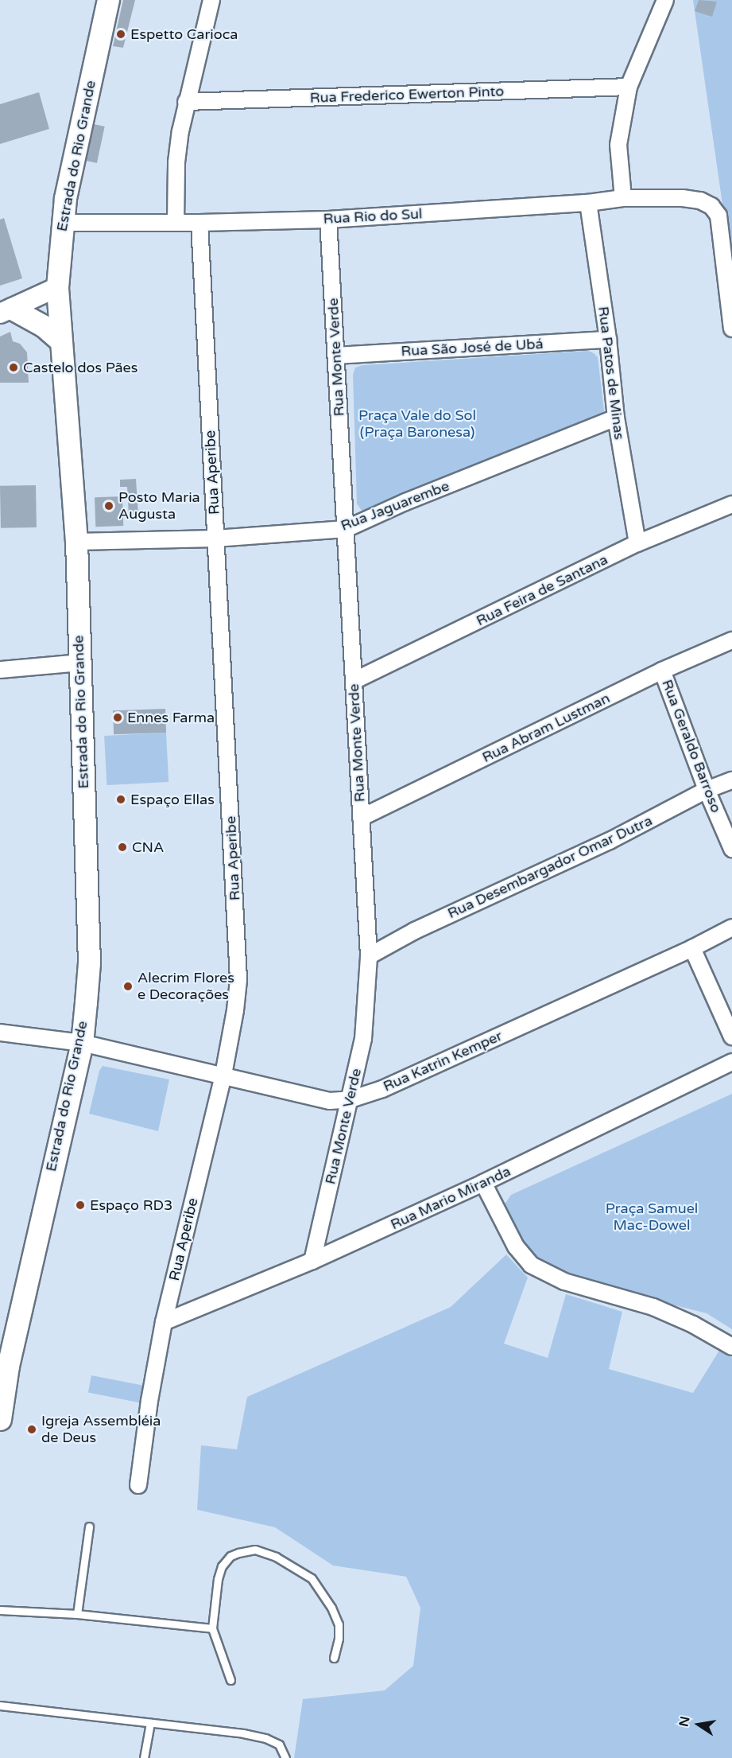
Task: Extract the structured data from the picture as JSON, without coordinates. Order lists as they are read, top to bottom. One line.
{"streets":{"main road":["Estrada do Rio Grande"],"street":["Rua Frederico Ewerton Pinto","Rua Rio do Sul","Rua São José de Ubá","Rua Monte Verde","Rua Patos de Minas","Rua Aperibe","Rua Jaguarembe","Rua Feira de Santana","Rua Abram Lustman","Rua Geraldo Barroso","Rua Desembargador Omar Dutra","Rua Katrin Kemper","Rua Mario Miranda"]},"crossings":[["Estrada do Rio Grande","Rua Rio do Sul"],["Estrada do Rio Grande","Rua Jaguarembe"],["Estrada do Rio Grande","Rua Katrin Kemper"],["Rua Rio do Sul","Rua Monte Verde"],["Rua Rio do Sul","Rua Patos de Minas"],["Rua Rio do Sul","Rua Aperibe"],["Rua São José de Ubá","Rua Monte Verde"],["Rua São José de Ubá","Rua Patos de Minas"],["Rua Monte Verde","Rua Jaguarembe"],["Rua Monte Verde","Rua Feira de Santana"],["Rua Monte Verde","Rua Abram Lustman"],["Rua Monte Verde","Rua Desembargador Omar Dutra"],["Rua Monte Verde","Rua Katrin Kemper"],["Rua Monte Verde","Rua Mario Miranda"],["Rua Patos de Minas","Rua Jaguarembe"],["Rua Patos de Minas","Rua Feira de Santana"],["Rua Aperibe","Rua Jaguarembe"],["Rua Aperibe","Rua Katrin Kemper"],["Rua Aperibe","Rua Mario Miranda"],["Rua Abram Lustman","Rua Geraldo Barroso"],["Rua Geraldo Barroso","Rua Desembargador Omar Dutra"]],"parks":["Praça Vale do Sol (Praça Baronesa)","Praça Samuel Mac-Dowel"],"places":["Espetto Carioca","Castelo dos Pães","Posto Maria Augusta","Ennes Farma","Espaço Ellas","CNA","Alecrim Flores e Decorações","Espaço RD3","Igreja Assembléia de Deus"],"north":"left"}
